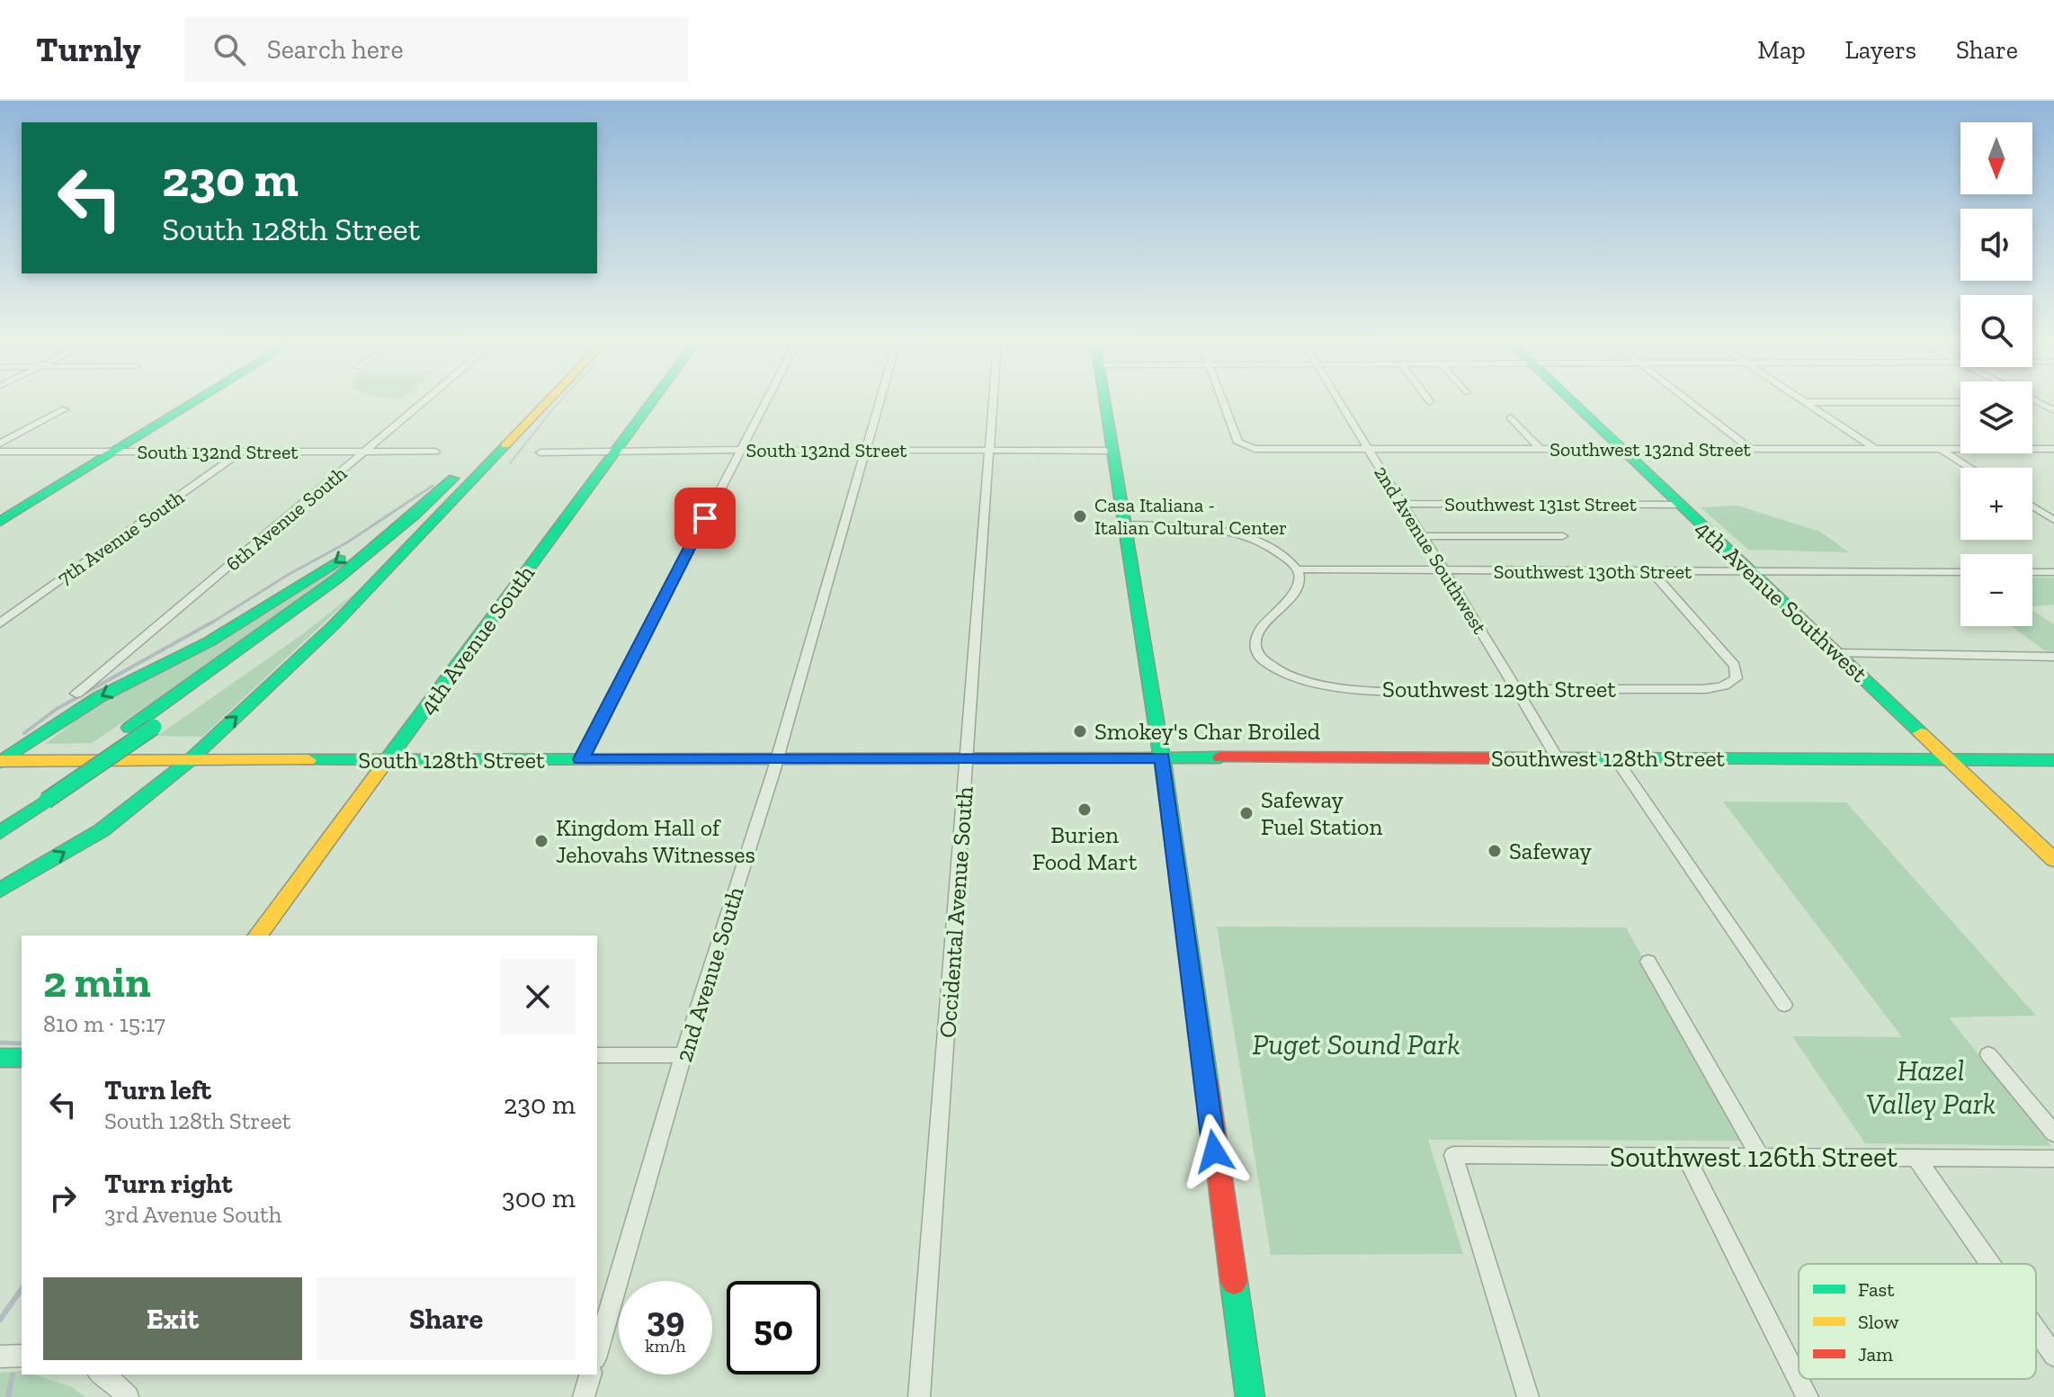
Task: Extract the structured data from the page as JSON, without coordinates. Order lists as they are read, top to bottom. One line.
{"streets":{"main road":["4th Avenue Southwest","4th Avenue South","Southwest 128th Street","South 128th Street"],"street":["Southwest 132nd Street","South 132nd Street","Southwest 131st Street","6th Avenue South","7th Avenue South","2nd Avenue Southwest","Southwest 130th Street","Southwest 129th Street","Occidental Avenue South","2nd Avenue South","Southwest 126th Street"]},"crossings":[["Southwest 132nd Street","2nd Avenue Southwest"],["Southwest 132nd Street","4th Avenue Southwest"],["South 132nd Street","6th Avenue South"],["South 132nd Street","7th Avenue South"],["South 132nd Street","4th Avenue South"],["South 132nd Street","Occidental Avenue South"],["South 132nd Street","2nd Avenue South"],["Southwest 131st Street","2nd Avenue Southwest"],["Southwest 131st Street","4th Avenue Southwest"],["2nd Avenue Southwest","Southwest 130th Street"],["2nd Avenue Southwest","Southwest 129th Street"],["2nd Avenue Southwest","Southwest 128th Street"],["Southwest 130th Street","4th Avenue Southwest"],["Southwest 130th Street","Southwest 129th Street"],["4th Avenue Southwest","Southwest 128th Street"],["4th Avenue South","South 128th Street"],["Southwest 128th Street","South 128th Street"],["South 128th Street","Occidental Avenue South"],["South 128th Street","2nd Avenue South"]],"parks":["Puget Sound Park","Hazel Valley Park"],"places":["Casa Italiana - Italian Cultural Center","Smokey's Char Broiled","Burien Food Mart","Safeway Fuel Station","Kingdom Hall of Jehovahs Witnesses","Safeway"],"legend":["Fast","Slow","Jam"],"north":"bottom","page":{"header":"Turnly","search":"Search here","nav":["Map","Layers","Share"],"map_buttons":["+","−"],"turn":["230 m","South 128th Street"],"heading":["2 min","810 m · 15:17"],"list":[{"name":"Turn left","note":"South 128th Street","value":"230 m"},{"name":"Turn right","note":"3rd Avenue South","value":"300 m"}],"buttons":["Exit","Share"],"speed":"39 km/h","limit":"50"}}
